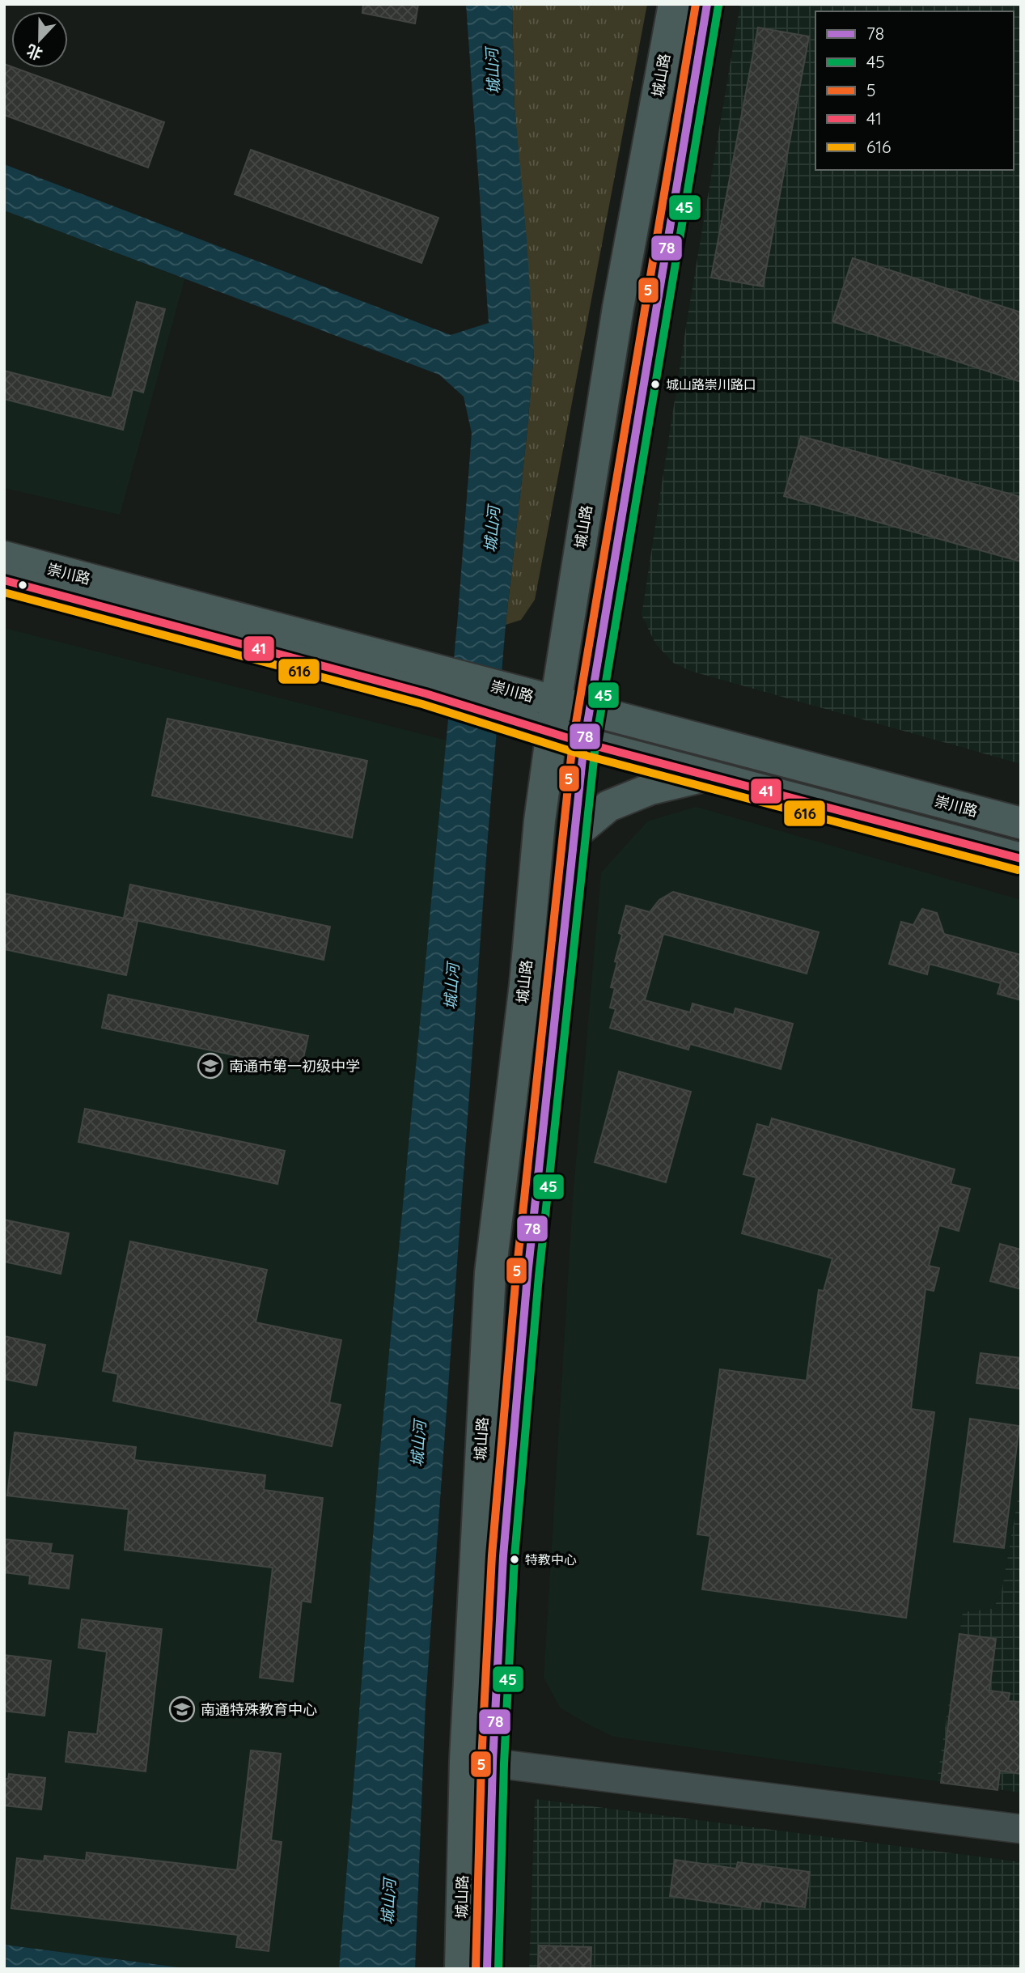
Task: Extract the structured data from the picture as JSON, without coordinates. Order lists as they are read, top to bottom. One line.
{"streets":{"main road":["城山路","崇川路"]},"crossings":[["城山路","崇川路"]],"water":["城山河"],"places":{"other":["城山路崇川路口","特教中心"],"school or university":["南通市第一初级中学","南通特殊教育中心"]},"lines":["transit line 78","transit line 5","transit line 45","transit line 41","transit line 616"],"legend":["78","45","5","41","616"],"north":"bottom"}
